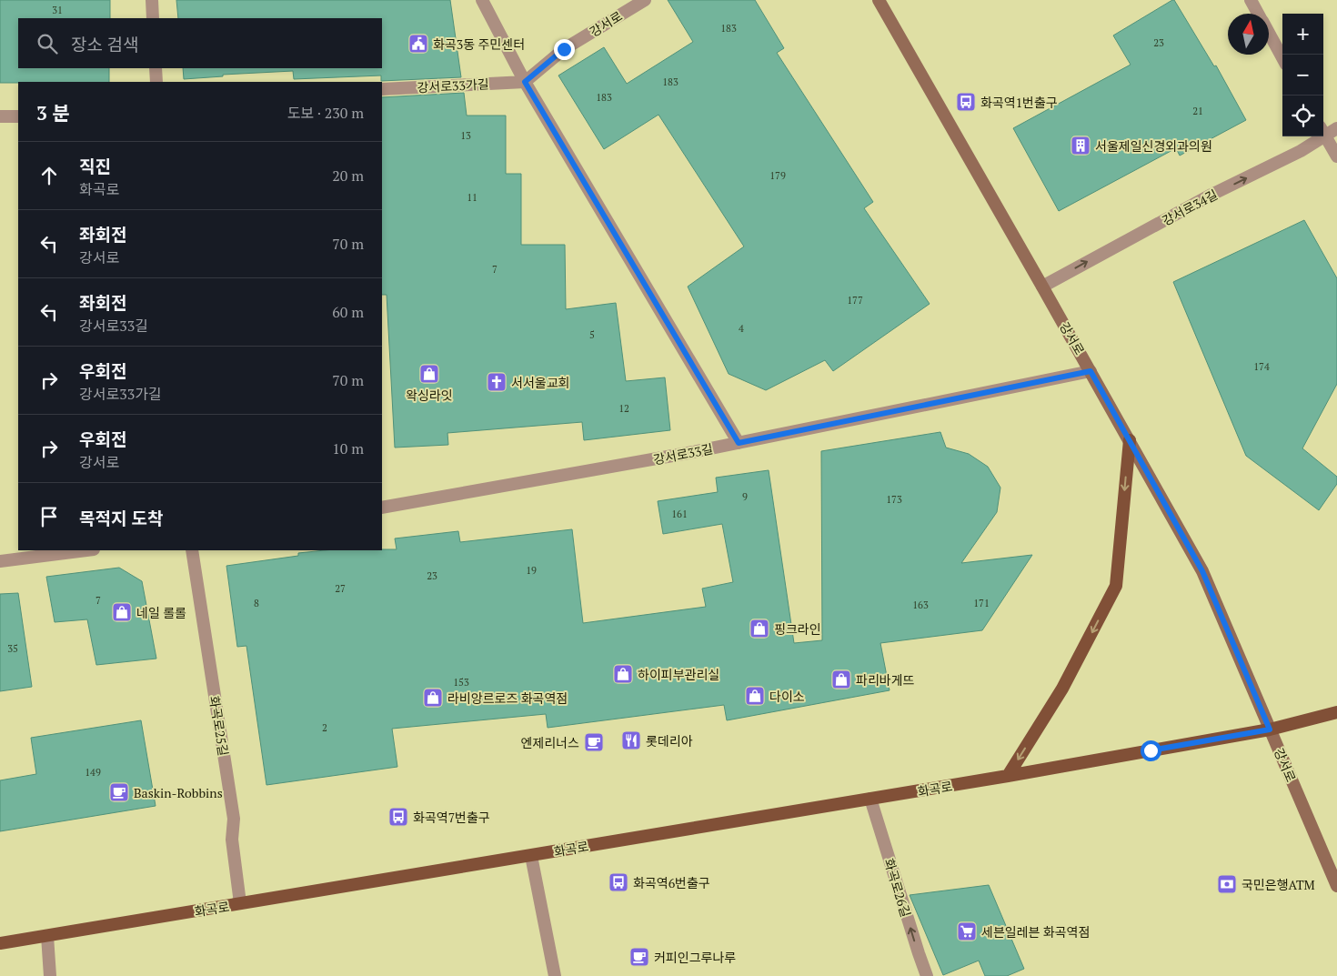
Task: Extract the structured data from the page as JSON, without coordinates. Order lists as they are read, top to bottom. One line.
{"streets":{"main road":["강서로","화곡로"],"street":["강서로33가길","강서로34길","강서로33길","화곡로25길","화곡로26길"]},"crossings":[["강서로","강서로33가길"],["강서로","강서로34길"],["강서로","강서로33길"],["강서로","화곡로"],["화곡로25길","화곡로"],["화곡로","화곡로26길"]],"one_way":["강서로34길","화곡로26길"],"places":{"public building":["화곡3동 주민센터"],"bus stop":["화곡역1번출구","화곡역7번출구","화곡역6번출구"],"building":["서울제일신경외과의원"],"shop":["왁싱라잇","네일 롤롤","핑크라인","하이피부관리실","파리바게뜨","다이소","라비앙르로즈 화곡역점"],"church":["서서울교회"],"restaurant":["롯데리아"],"cafe":["엔제리너스","Baskin-Robbins","커피인그루나루"],"bank":["국민은행ATM"],"supermarket":["세븐일레븐 화곡역점"]},"house_numbers":["31","183","23","183","183","21","13","179","11","7","177","4","5","174","12","9","173","161","19","23","27","7","8","171","163","35","153","2","149"],"north":"top","page":{"map_buttons":["+","−"],"search":"장소 검색","heading":["3 분","도보 · 230 m"],"list":[["직진","화곡로","20 m"],["좌회전","강서로","70 m"],["좌회전","강서로33길","60 m"],["우회전","강서로33가길","70 m"],["우회전","강서로","10 m"],"목적지 도착"]}}
